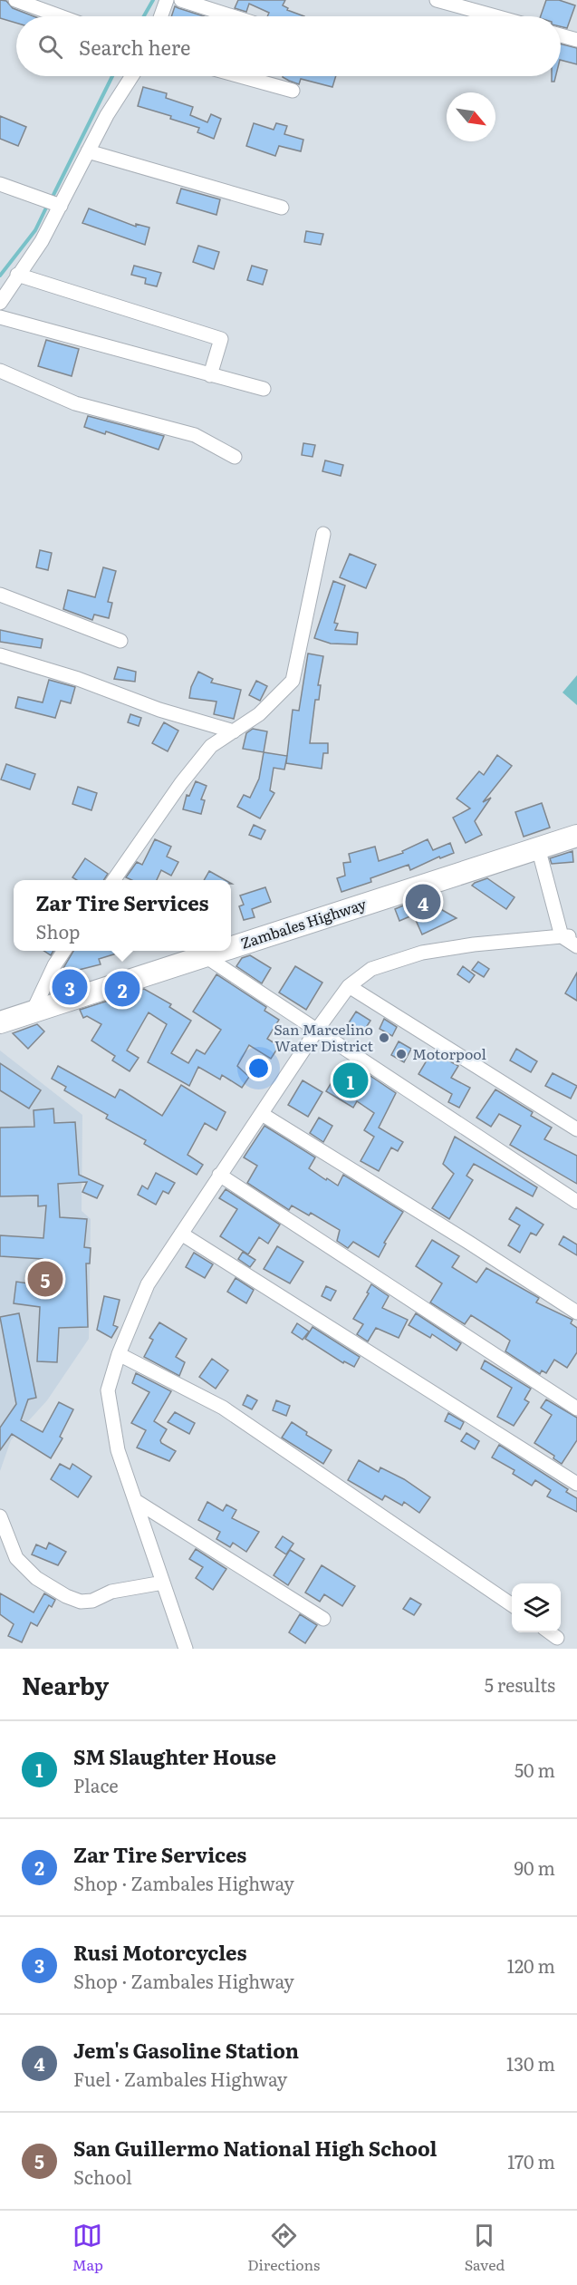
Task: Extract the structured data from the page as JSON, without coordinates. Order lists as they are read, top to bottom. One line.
{"streets":{"main road":["Zambales Highway"]},"places":["San Marcelino Water District","Motorpool"],"north":"bottom right","page":{"search":"Search here","popup":["Zar Tire Services","Shop"],"pins":["4","3","2","1","5"],"heading":["Nearby","5 results"],"list":[{"mark":"1","name":"SM Slaughter House","note":"Place","value":"50 m"},{"mark":"2","name":"Zar Tire Services","note":"Shop · Zambales Highway","value":"90 m"},{"mark":"3","name":"Rusi Motorcycles","note":"Shop · Zambales Highway","value":"120 m"},{"mark":"4","name":"Jem's Gasoline Station","note":"Fuel · Zambales Highway","value":"130 m"},{"mark":"5","name":"San Guillermo National High School","note":"School","value":"170 m"}],"nav":["Map","Directions","Saved"]}}
